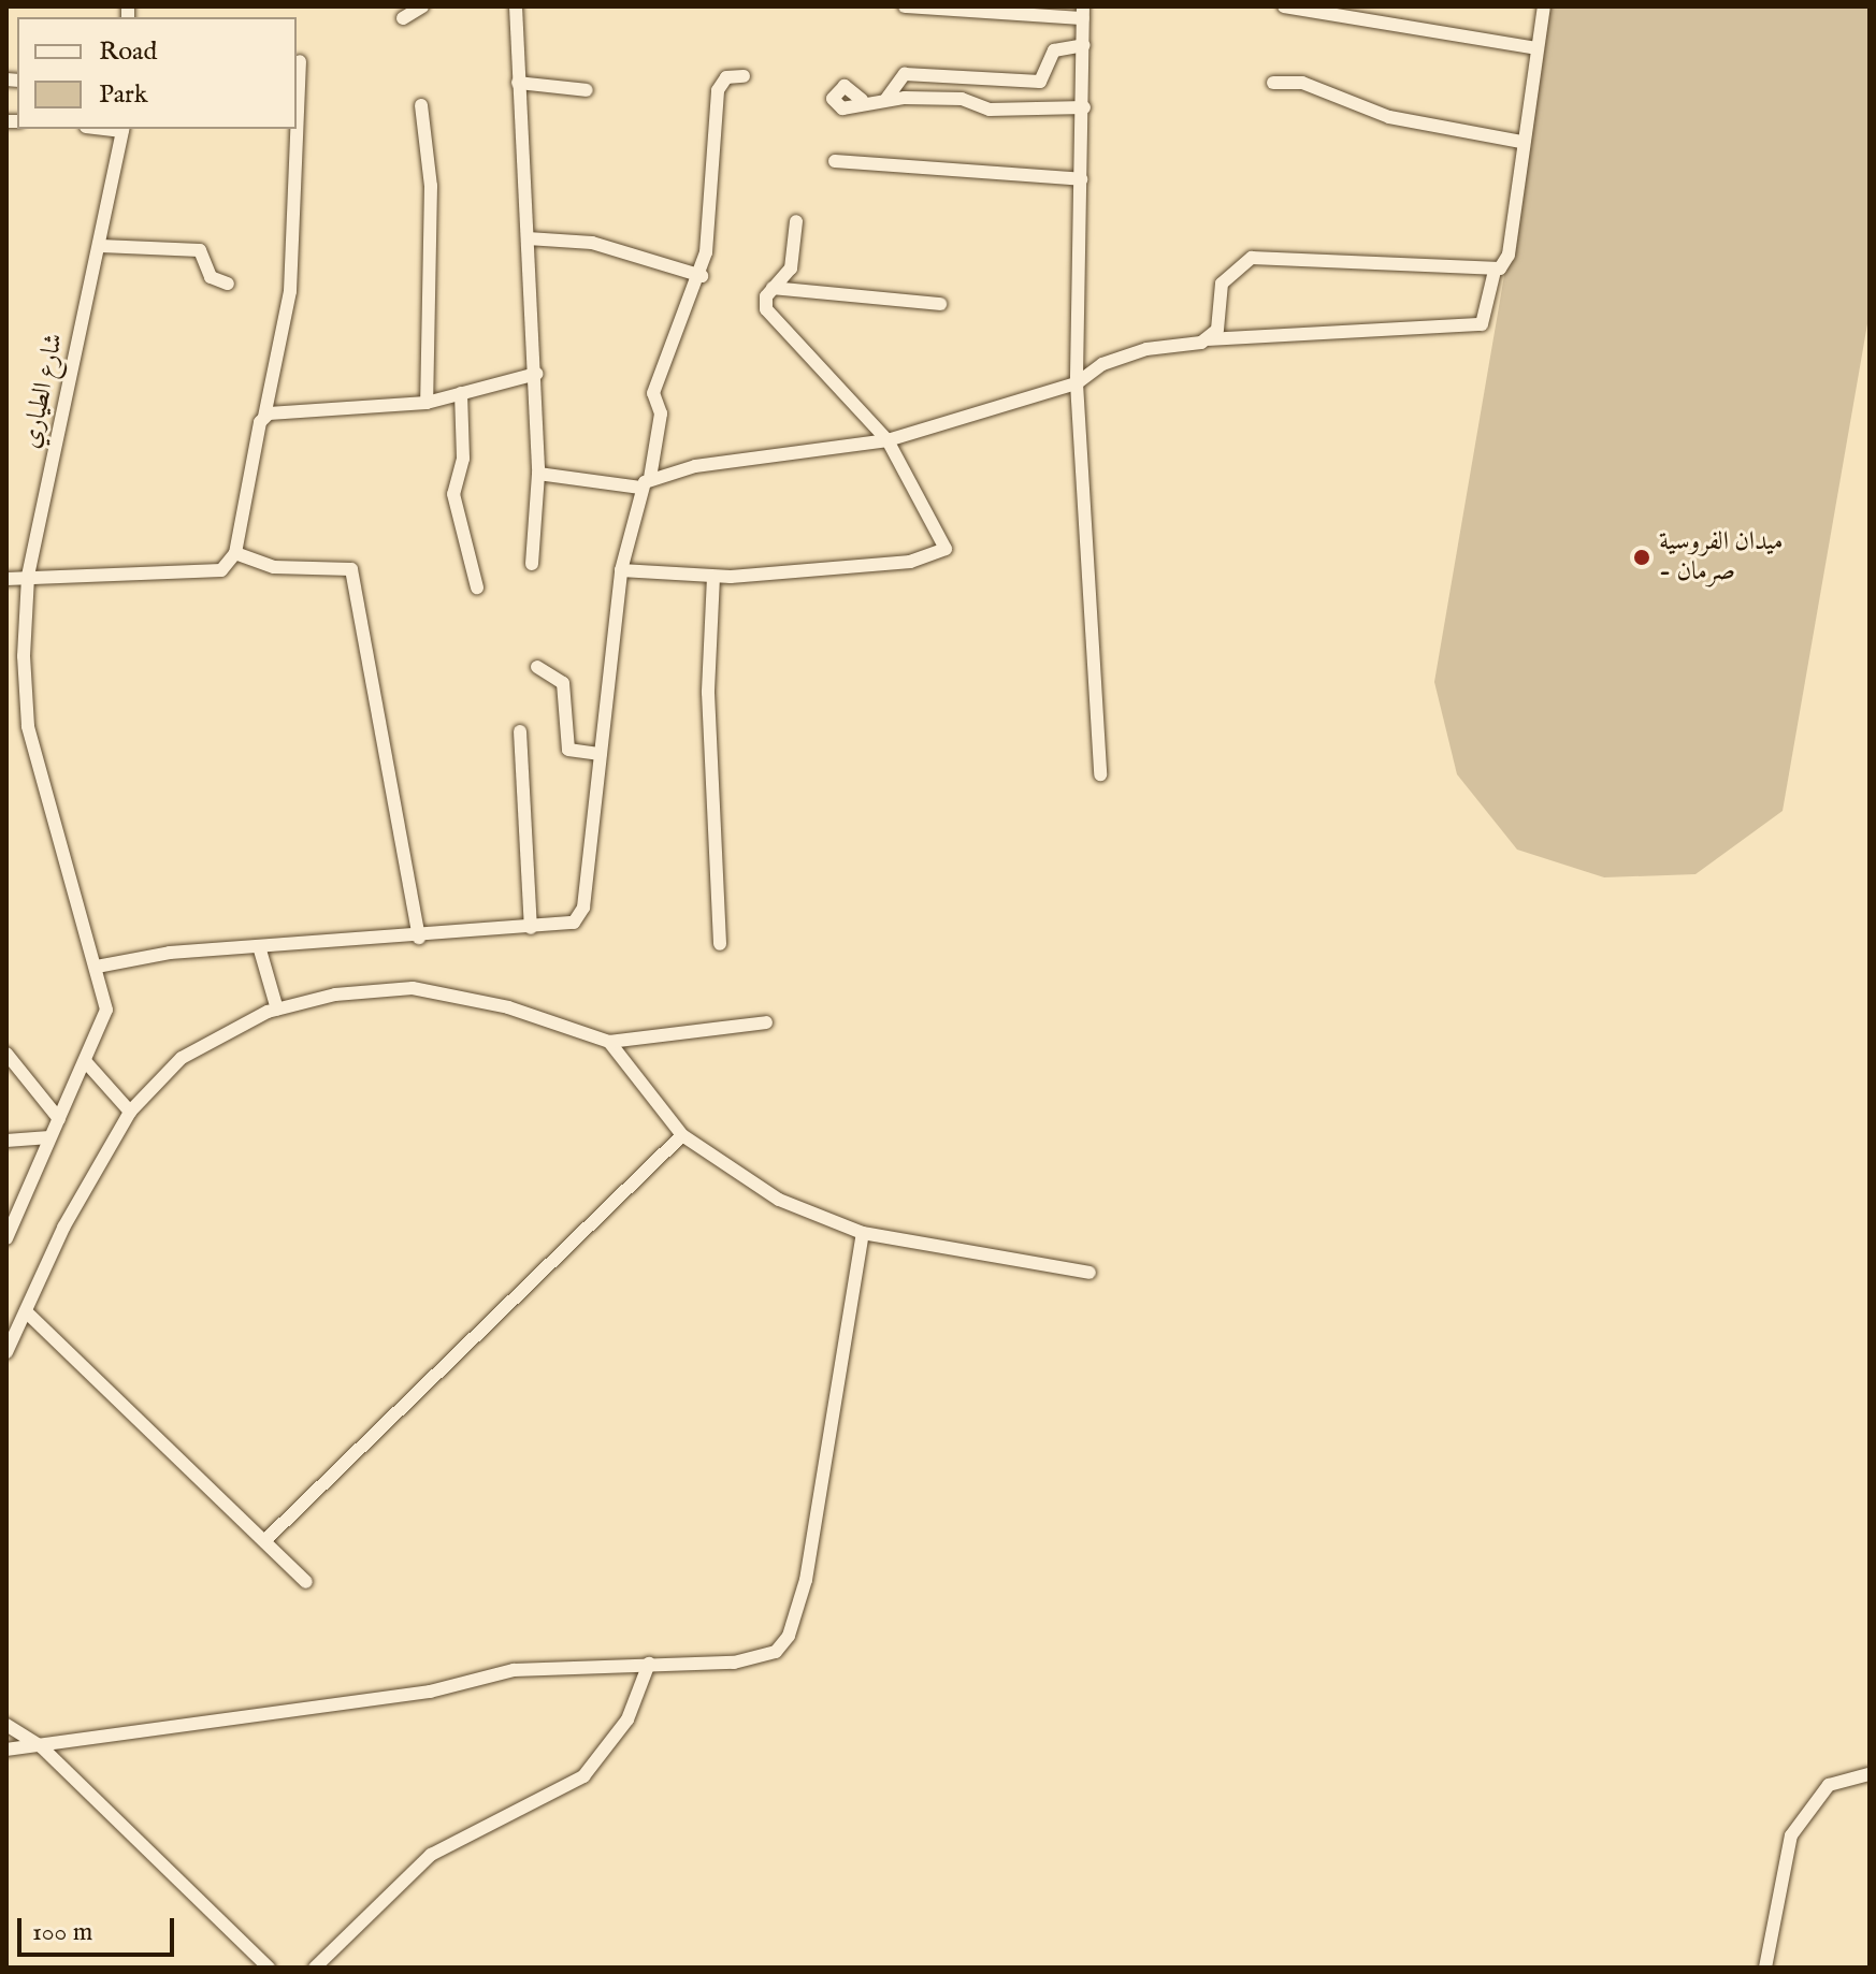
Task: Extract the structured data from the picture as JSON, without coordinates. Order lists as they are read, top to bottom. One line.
{"streets":{"street":["شارع الطياري"]},"places":["ميدان الفروسية - صرمان"],"legend":["Road","Park"],"scale_bar":"100 m"}
